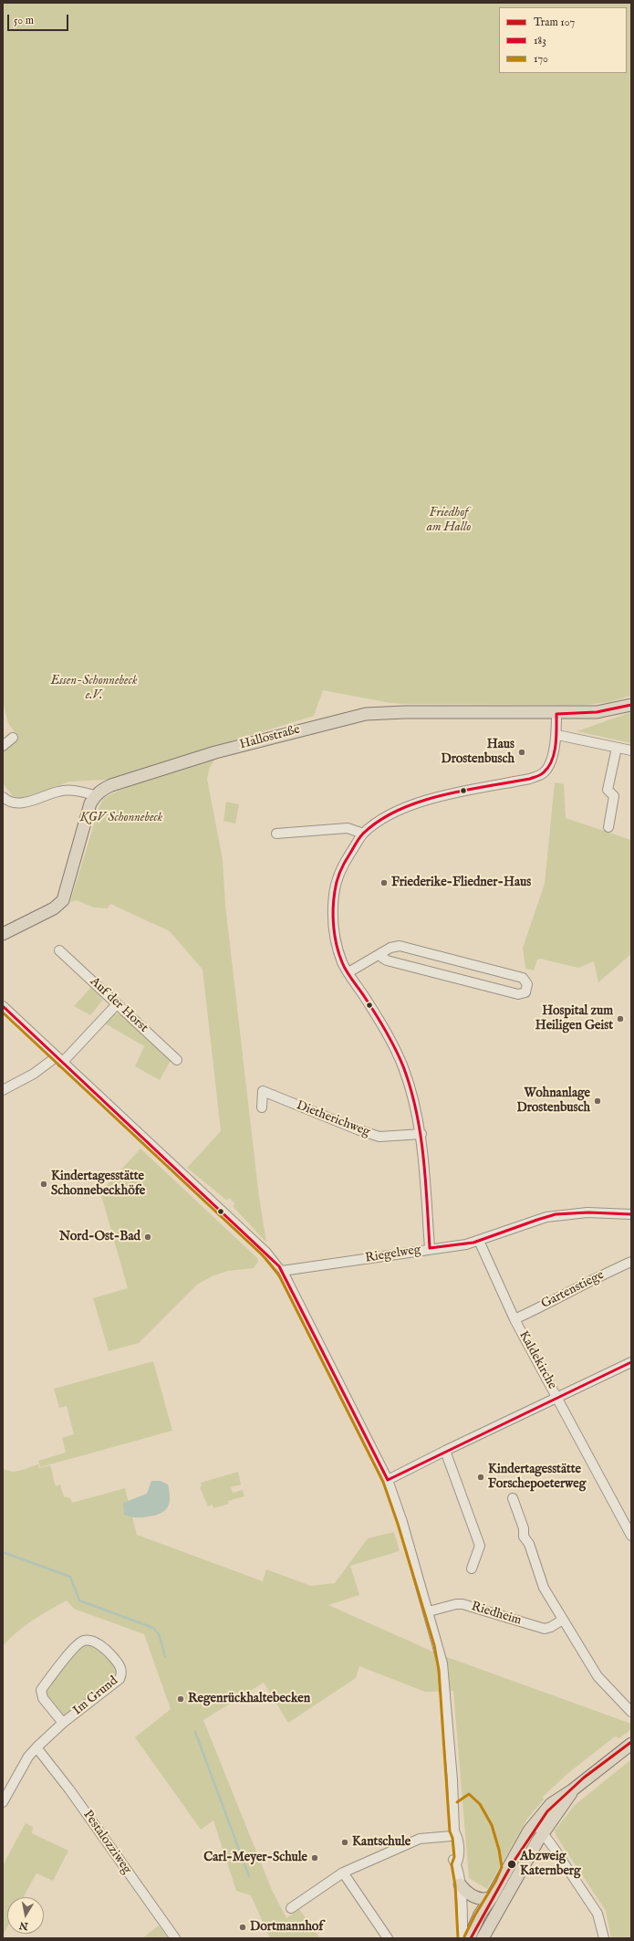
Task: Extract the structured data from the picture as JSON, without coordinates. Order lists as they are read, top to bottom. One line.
{"streets":{"main road":["Hallostraße"],"street":["Auf der Horst","Dietherichweg","Riegelweg","Gartenstiege","Kaldekirche","Riedheim","Im Grund","Pestalozziweg"]},"crossings":[["Riegelweg","Kaldekirche"],["Gartenstiege","Kaldekirche"],["Im Grund","Pestalozziweg"]],"parks":["Friedhof am Hallo","Essen-Schonnebeck e.V.","KGV Schonnebeck"],"places":["Haus Drostenbusch","Friederike-Fliedner-Haus","Hospital zum Heiligen Geist","Wohnanlage Drostenbusch","Kindertagesstätte Schonnebeckhöfe","Nord-Ost-Bad","Kindertagesstätte Forschepoeterweg","Regenrückhaltebecken","Kantschule","Carl-Meyer-Schule","Abzweig Katernberg","Dortmannhof"],"lines":["transit line 183","transit line 170","tram line 107"],"legend":["Tram 107","183","170"],"scale_bar":"50 m","north":"bottom"}
